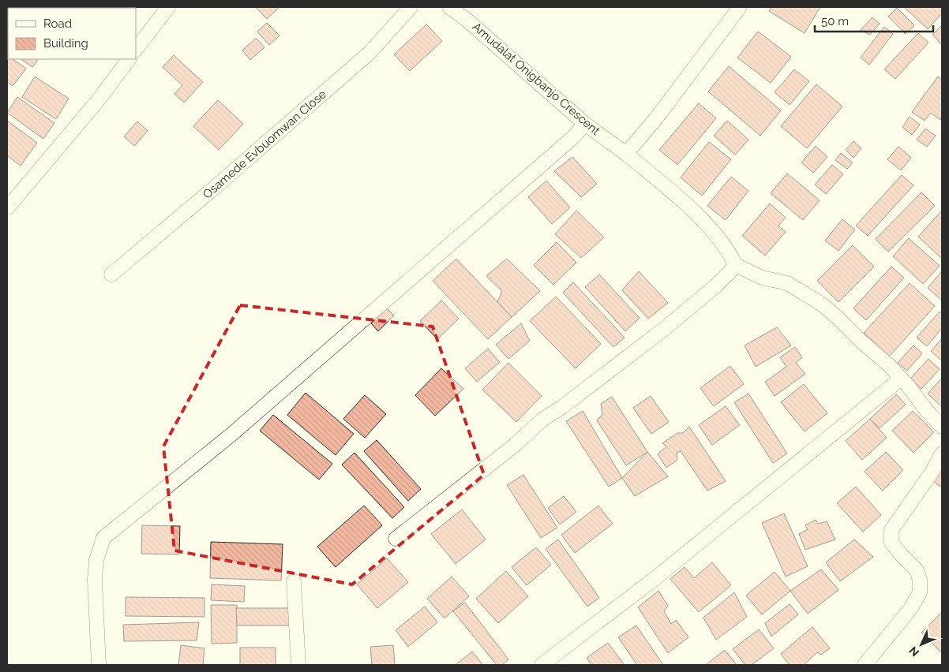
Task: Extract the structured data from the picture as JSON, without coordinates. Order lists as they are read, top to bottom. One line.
{"streets":{"street":["Amudalat Onigbanjo Crescent","Osamede Evbuomwan Close"]},"legend":["Road","Building"],"scale_bar":"50 m","north":"bottom left"}
